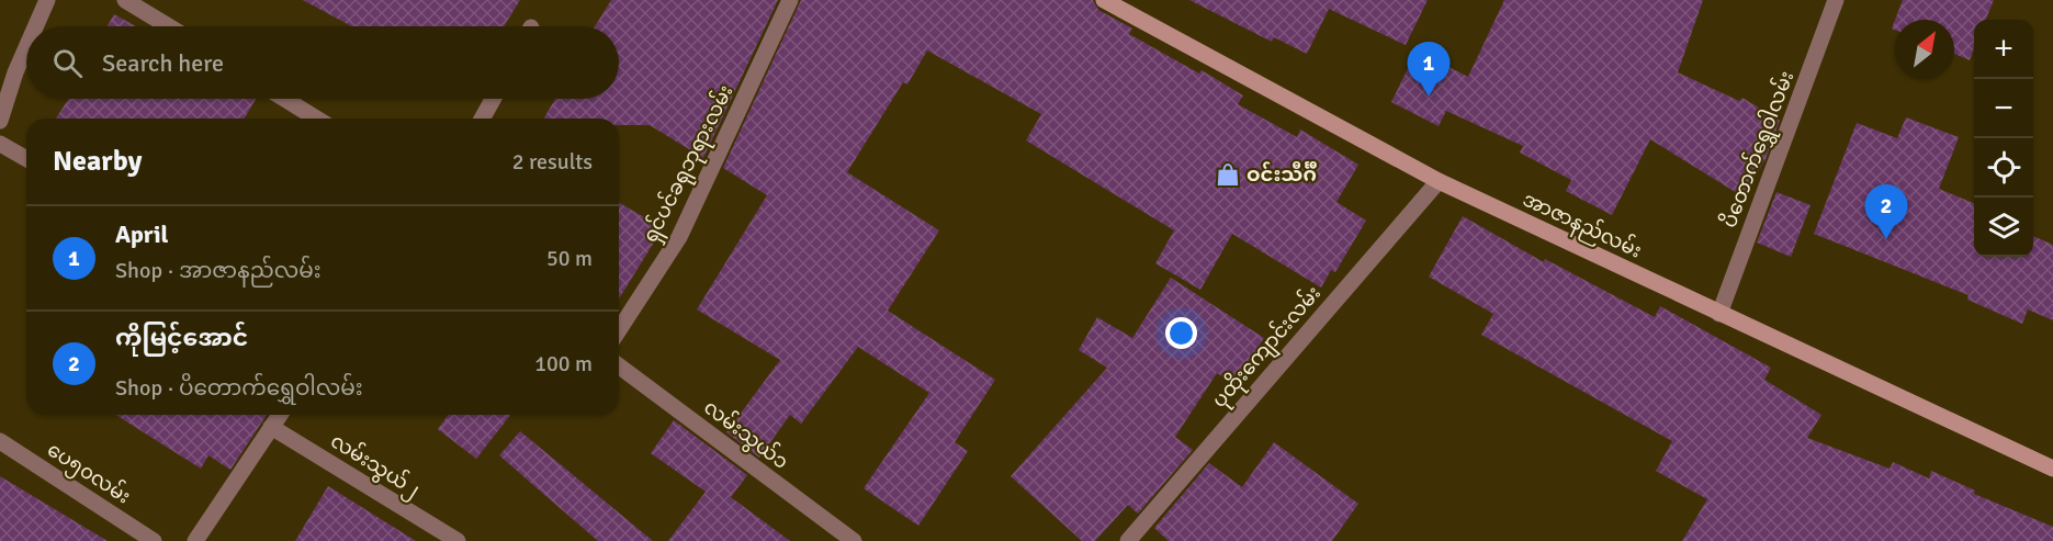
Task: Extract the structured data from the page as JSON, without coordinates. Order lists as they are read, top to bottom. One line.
{"streets":{"main road":["အာဇာနည်လမ်း"],"street":["ပိတောက်ရွှေဝါလမ်း","ရှင်ပင်ခရုဘုရားလမ်း","ပုထိုးကျောင်းလမ်း","လမ်းသွယ်၁","လမ်းသွယ်၂","ပေ၅၀လမ်း"]},"crossings":[["ပိတောက်ရွှေဝါလမ်း","အာဇာနည်လမ်း"],["အာဇာနည်လမ်း","ပုထိုးကျောင်းလမ်း"]],"places":{"shop":["ဝင်းသီင်္ဂီ"]},"north":"top right","page":{"map_buttons":["+","−"],"search":"Search here","pins":["1","2"],"heading":["Nearby","2 results"],"list":[{"mark":"1","name":"April","note":"Shop · အာဇာနည်လမ်း","value":"50 m"},{"mark":"2","name":"ကိုမြင့်အောင်","note":"Shop · ပိတောက်ရွှေဝါလမ်း","value":"100 m"}]}}
